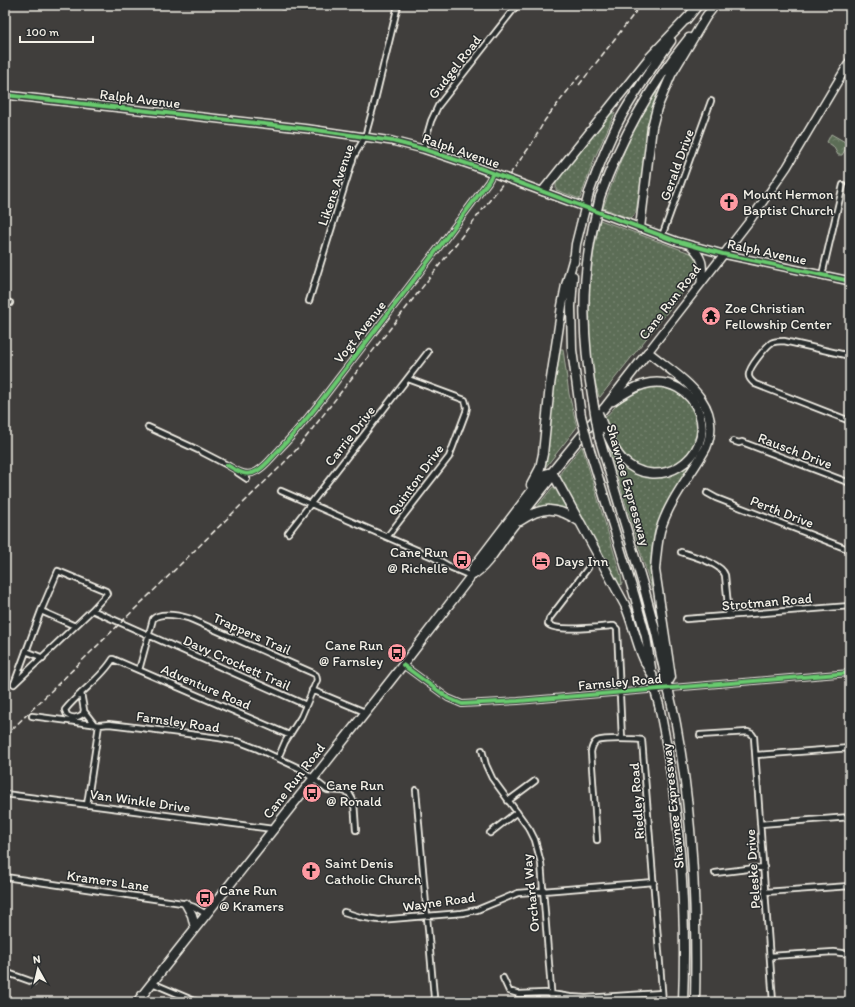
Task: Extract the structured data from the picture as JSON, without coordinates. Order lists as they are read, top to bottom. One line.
{"streets":{"highway":["Cane Run Road","Shawnee Expressway"],"street":["Gudgel Road","Ralph Avenue","Gerald Drive","Likens Avenue","Vogt Avenue","Carrie Drive","Rausch Drive","Quinton Drive","Perth Drive","Strotman Road","Trappers Trail","Davy Crockett Trail","Farnsley Road","Adventure Road","Van Winkle Drive","Riedley Road","Peleske Drive","Kramers Lane","Orchard Way","Wayne Road"]},"crossings":[["Gudgel Road","Ralph Avenue"],["Ralph Avenue","Gerald Drive"],["Ralph Avenue","Likens Avenue"],["Ralph Avenue","Cane Run Road"],["Ralph Avenue","Vogt Avenue"],["Cane Run Road","Farnsley Road"],["Cane Run Road","Van Winkle Drive"],["Cane Run Road","Kramers Lane"],["Carrie Drive","Quinton Drive"],["Trappers Trail","Davy Crockett Trail"],["Riedley Road","Wayne Road"],["Orchard Way","Wayne Road"]],"places":{"church":["Mount Hermon Baptist Church","Saint Denis Catholic Church"],"temple":["Zoe Christian Fellowship Center"],"bus stop":["Cane Run @ Richelle","Cane Run @ Farnsley","Cane Run @ Ronald","Cane Run @ Kramers"],"hotel":["Days Inn"]},"scale_bar":"100 m","north":"top"}
